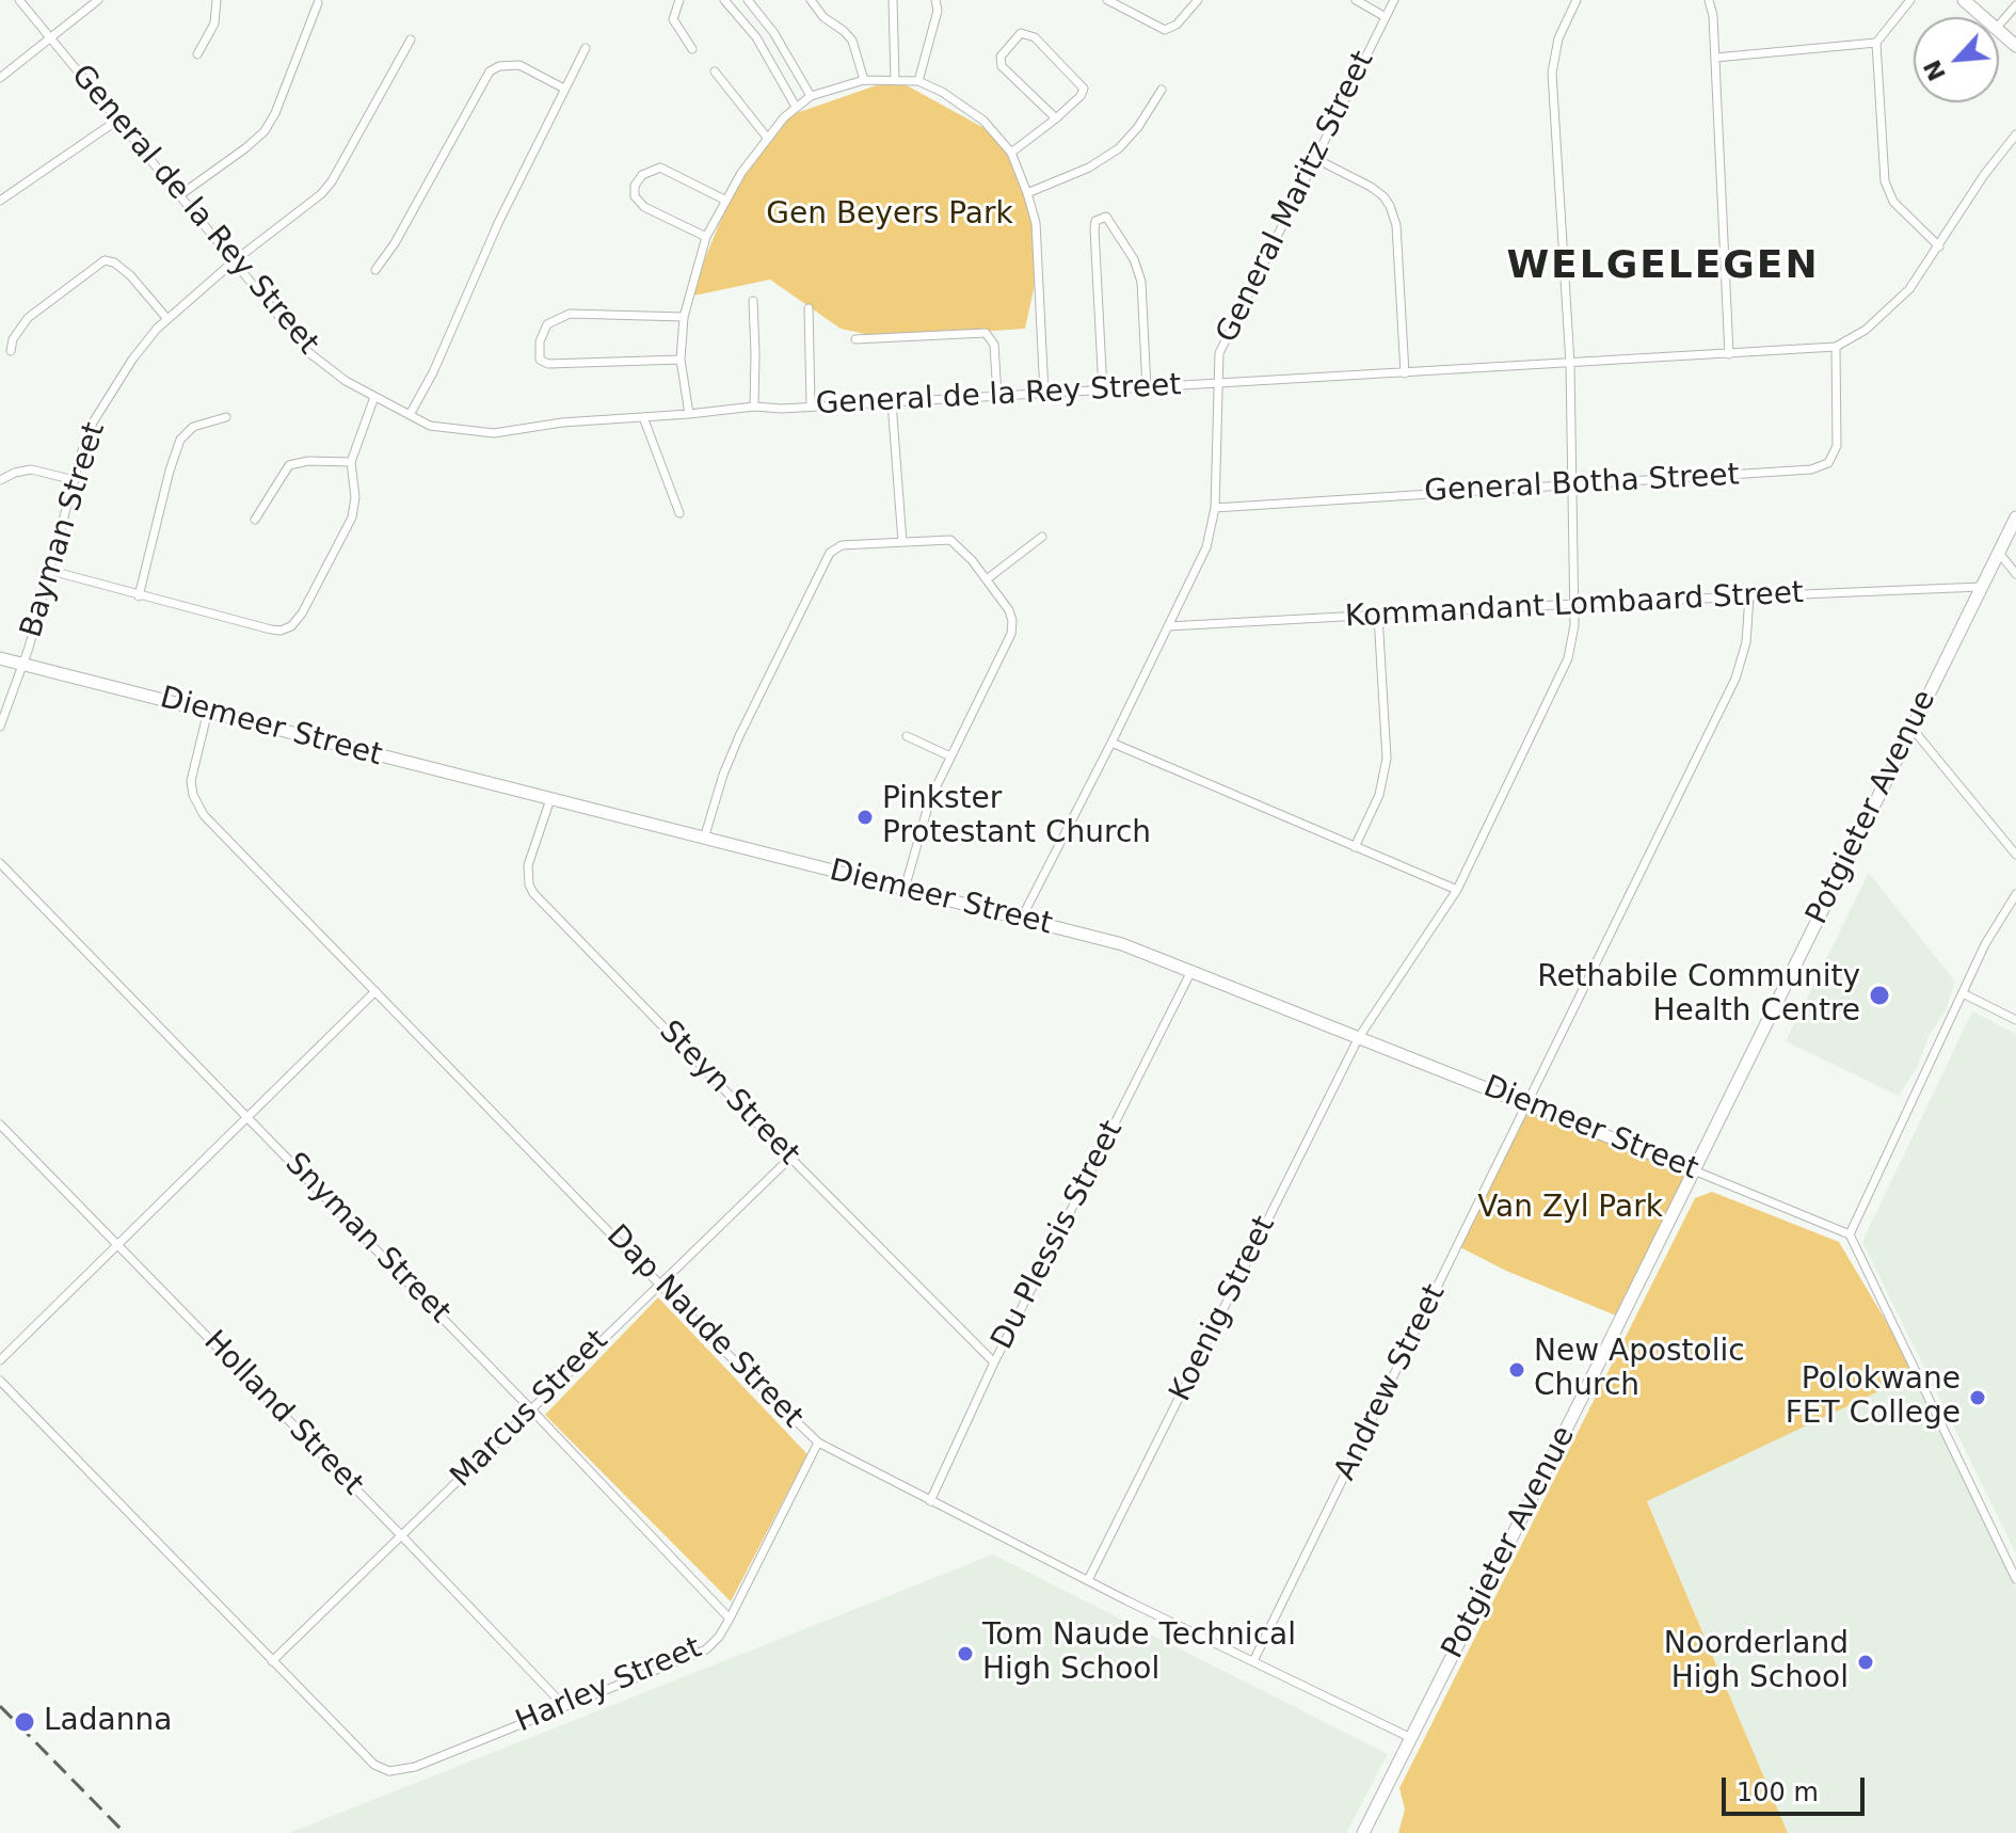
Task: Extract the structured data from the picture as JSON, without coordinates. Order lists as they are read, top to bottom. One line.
{"streets":{"street":["General Maritz Street","General de la Rey Street","General Botha Street","Bayman Street","Kommandant Lombaard Street","Diemeer Street","Potgieter Avenue","Steyn Street","Du Plessis Street","Snyman Street","Koenig Street","Dap Naude Street","Andrew Street","Marcus Street","Holland Street","Harley Street"]},"crossings":[["General Maritz Street","General de la Rey Street"],["General Maritz Street","General Botha Street"],["General Maritz Street","Kommandant Lombaard Street"],["General Maritz Street","Diemeer Street"],["General de la Rey Street","General Botha Street"],["General de la Rey Street","Bayman Street"],["General de la Rey Street","Koenig Street"],["General Botha Street","Koenig Street"],["Bayman Street","Diemeer Street"],["Kommandant Lombaard Street","Potgieter Avenue"],["Kommandant Lombaard Street","Koenig Street"],["Kommandant Lombaard Street","Andrew Street"],["Diemeer Street","Potgieter Avenue"],["Diemeer Street","Steyn Street"],["Diemeer Street","Du Plessis Street"],["Diemeer Street","Koenig Street"],["Diemeer Street","Dap Naude Street"],["Diemeer Street","Andrew Street"],["Potgieter Avenue","Dap Naude Street"],["Steyn Street","Du Plessis Street"],["Steyn Street","Marcus Street"],["Du Plessis Street","Dap Naude Street"],["Snyman Street","Marcus Street"],["Snyman Street","Harley Street"],["Koenig Street","Dap Naude Street"],["Dap Naude Street","Andrew Street"],["Dap Naude Street","Marcus Street"],["Dap Naude Street","Harley Street"],["Marcus Street","Holland Street"],["Marcus Street","Harley Street"],["Holland Street","Harley Street"]],"districts":["WELGELEGEN"],"parks":["Gen Beyers Park","Van Zyl Park"],"places":["Pinkster Protestant Church","Rethabile Community Health Centre","New Apostolic Church","Polokwane FET College","Tom Naude Technical High School","Noorderland High School","Ladanna"],"scale_bar":"100 m","north":"bottom left"}
